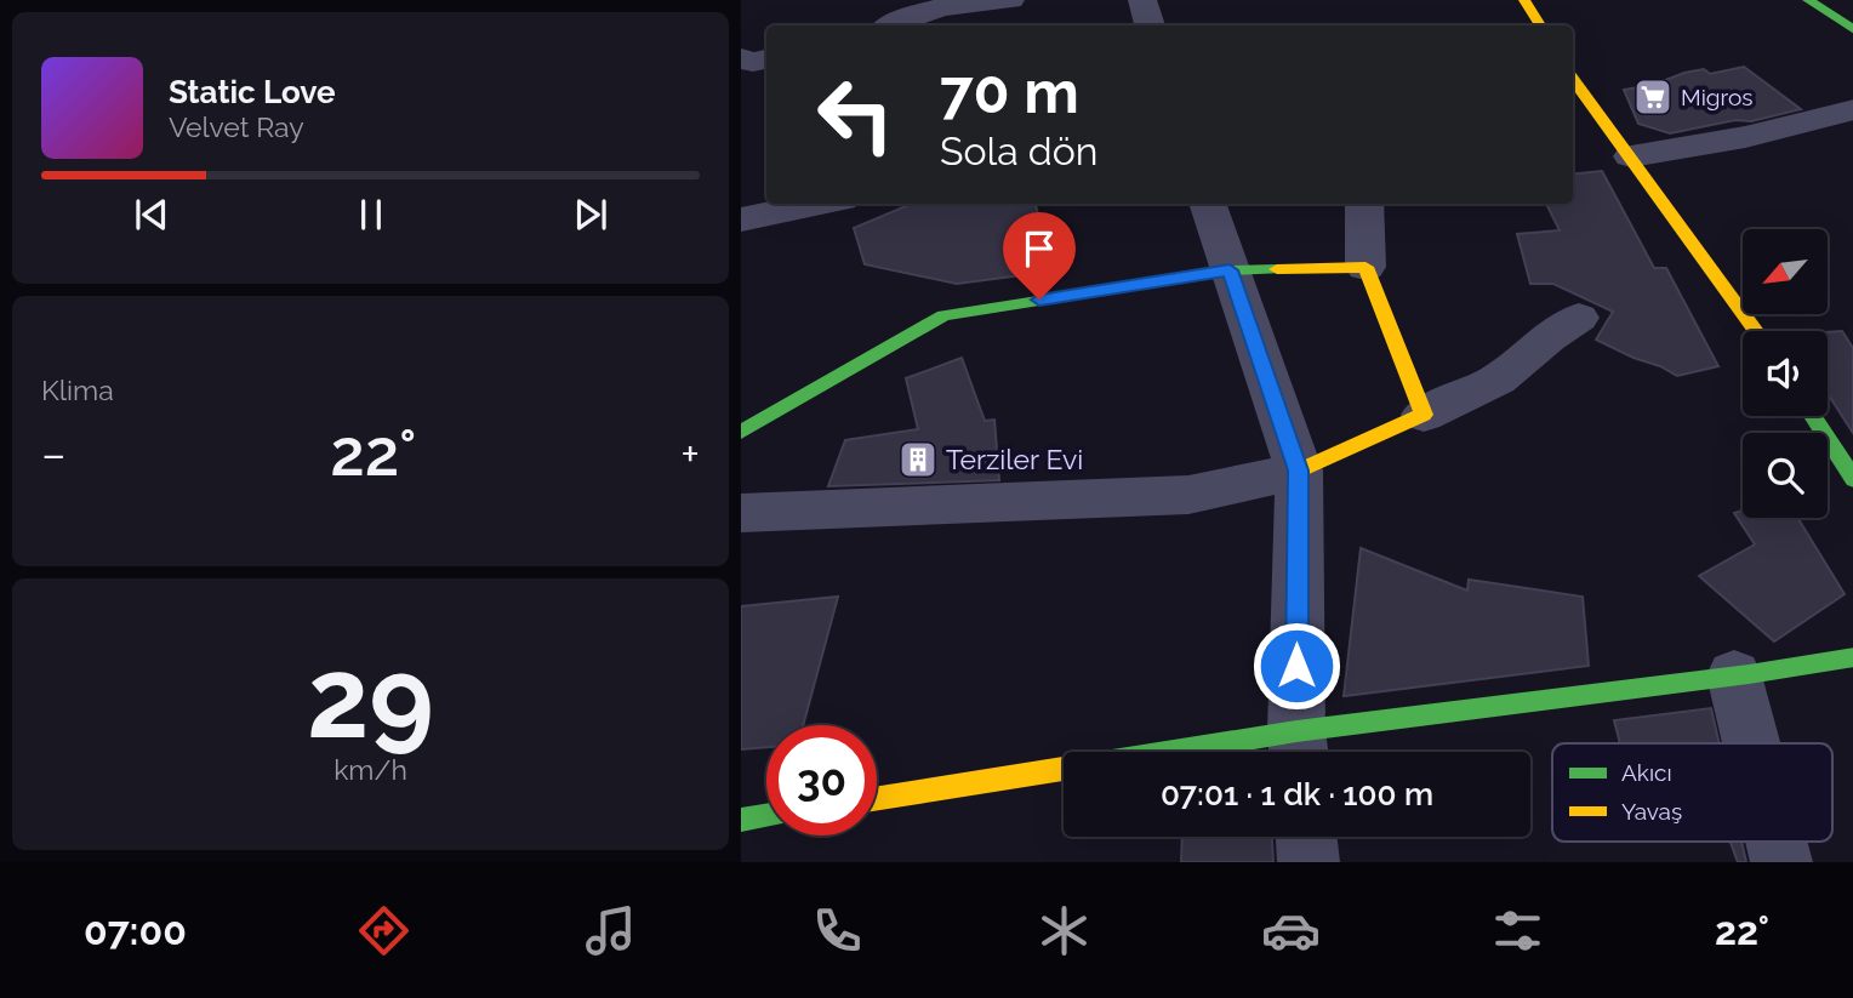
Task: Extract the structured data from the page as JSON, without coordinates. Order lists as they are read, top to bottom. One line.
{"places":{"supermarket":["Migros"],"building":["Terziler Evi"]},"legend":["Akıcı","Yavaş"],"north":"bottom left","page":{"turn":["70 m","Sola dön"],"song":["Static Love","Velvet Ray"],"tile":["Klima",["29","km/h"]],"heat":["−","22°","+"],"limit":"30","trip":"07:01 · 1 dk · 100 m","tabs":["07:00","22°"]}}
